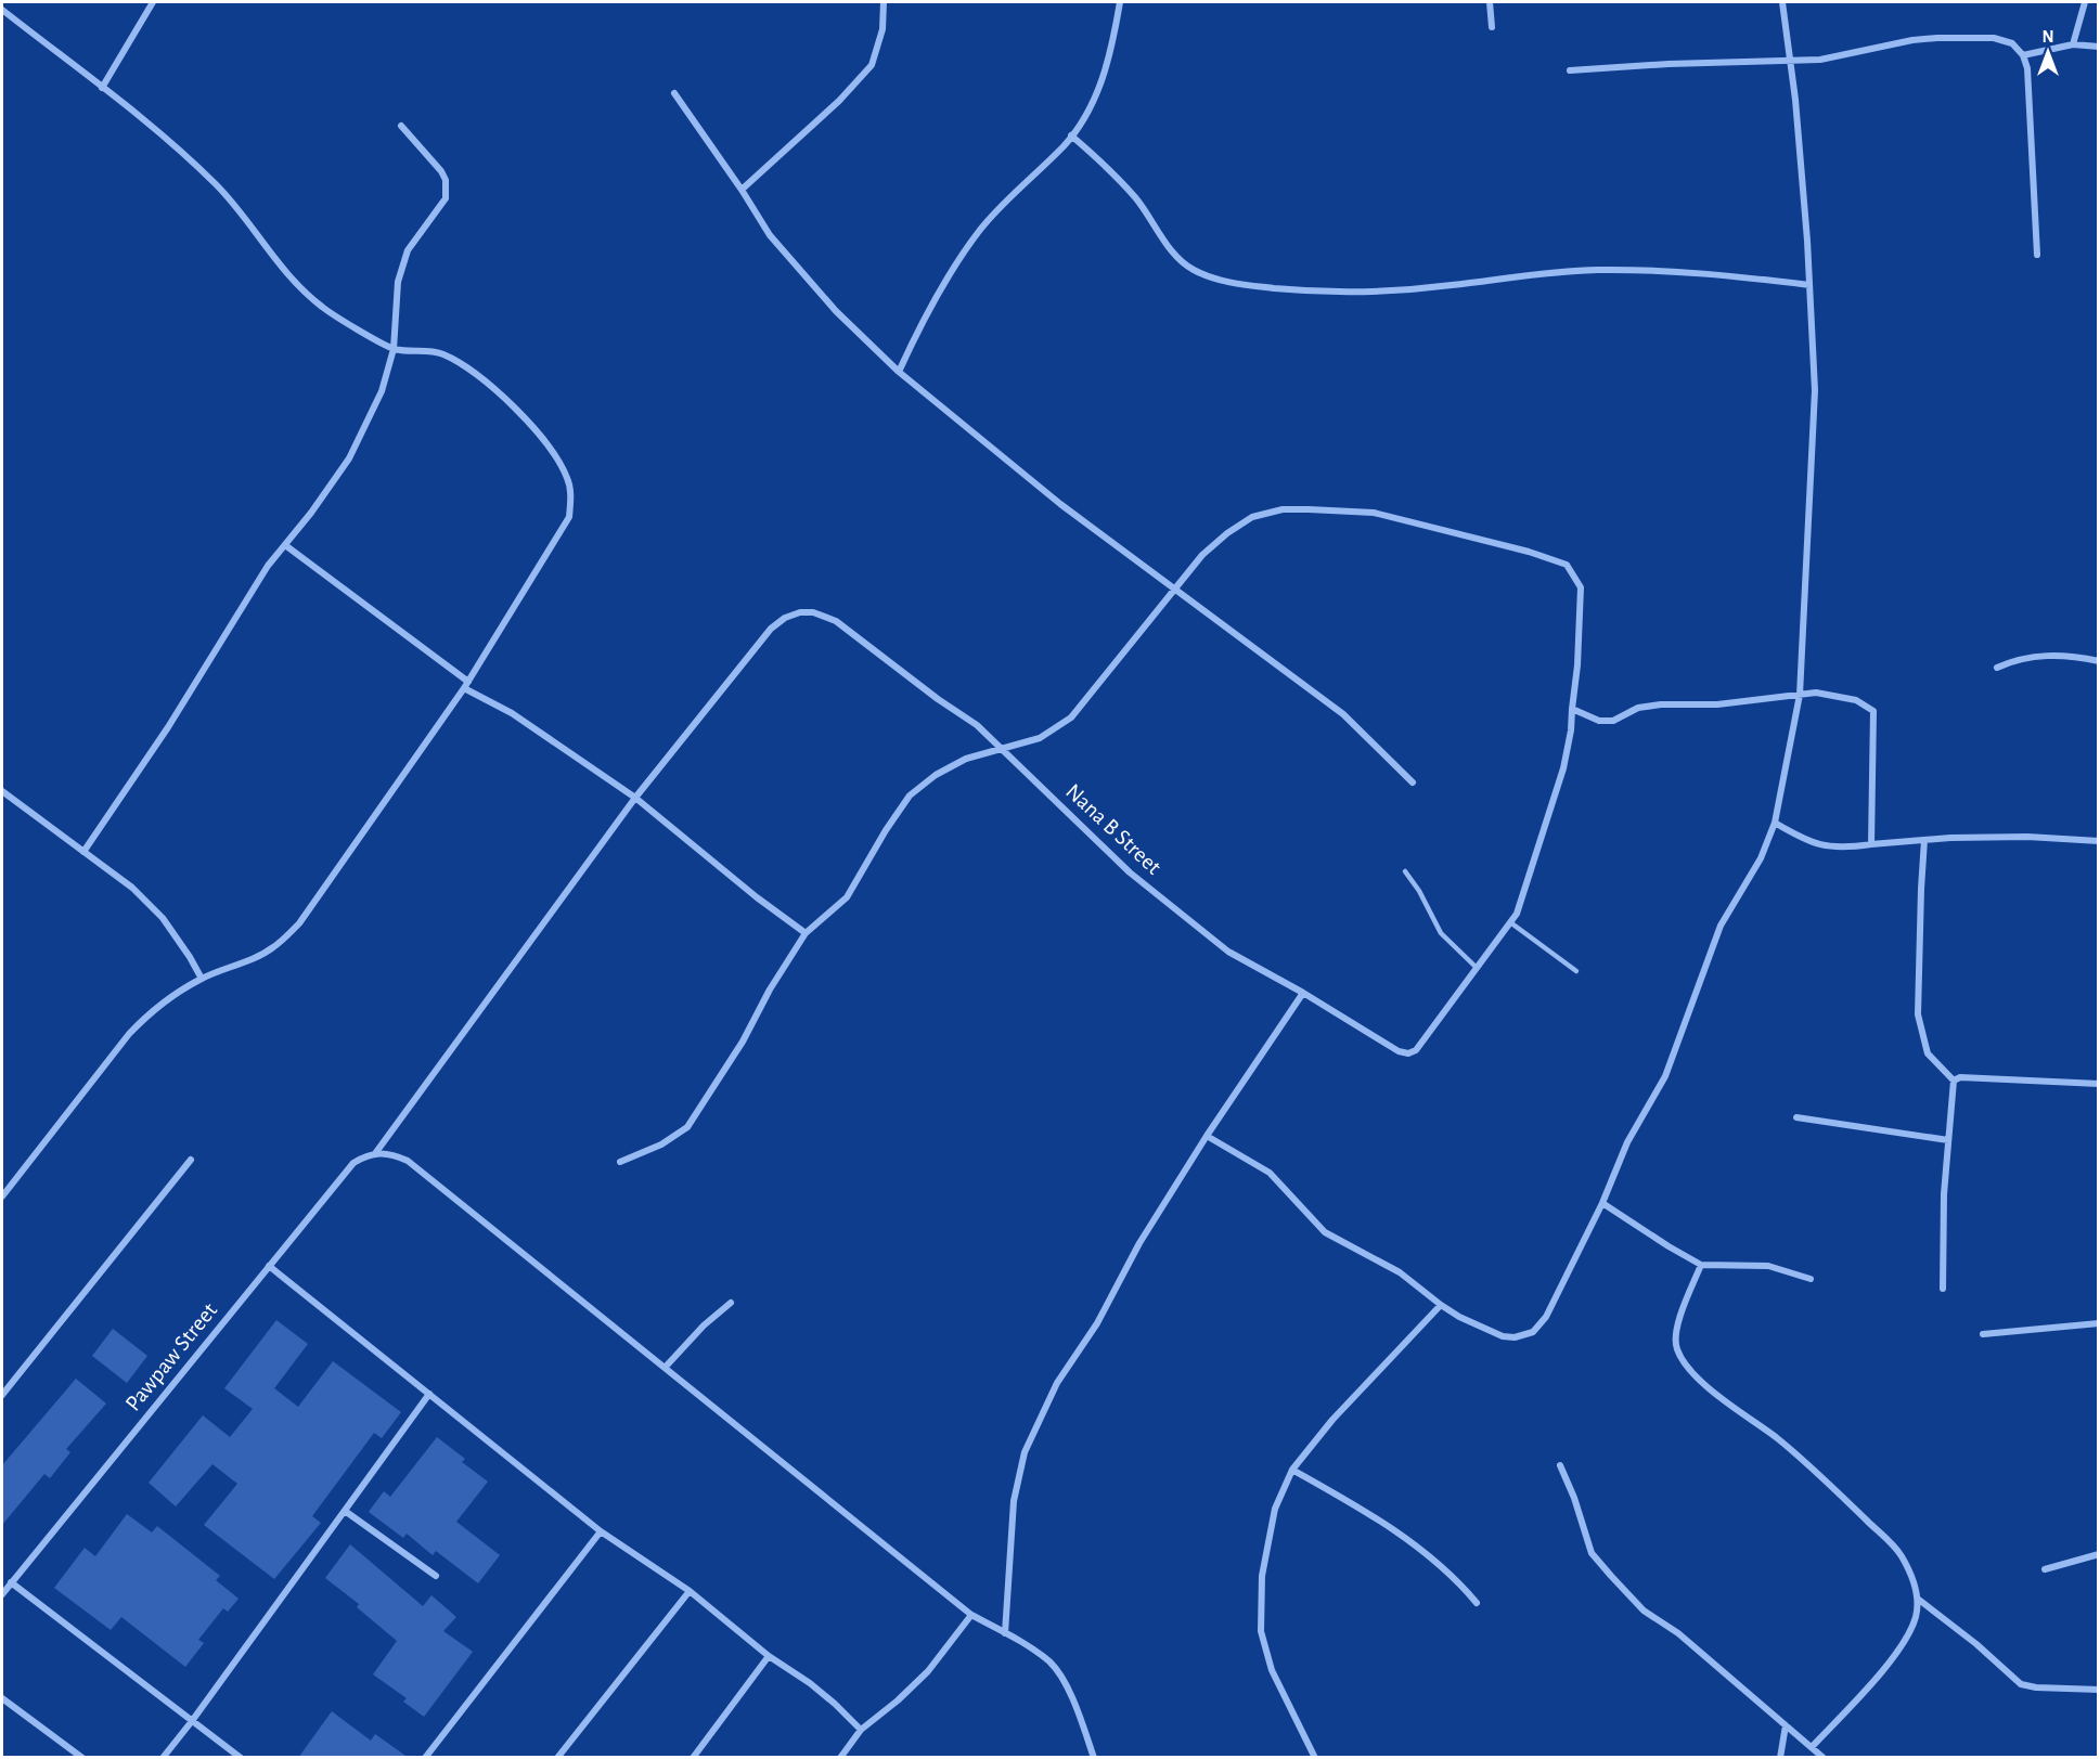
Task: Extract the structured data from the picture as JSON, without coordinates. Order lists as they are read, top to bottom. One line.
{"streets":{"street":["Nana B Street","Pawpaw Street"]},"north":"top"}
